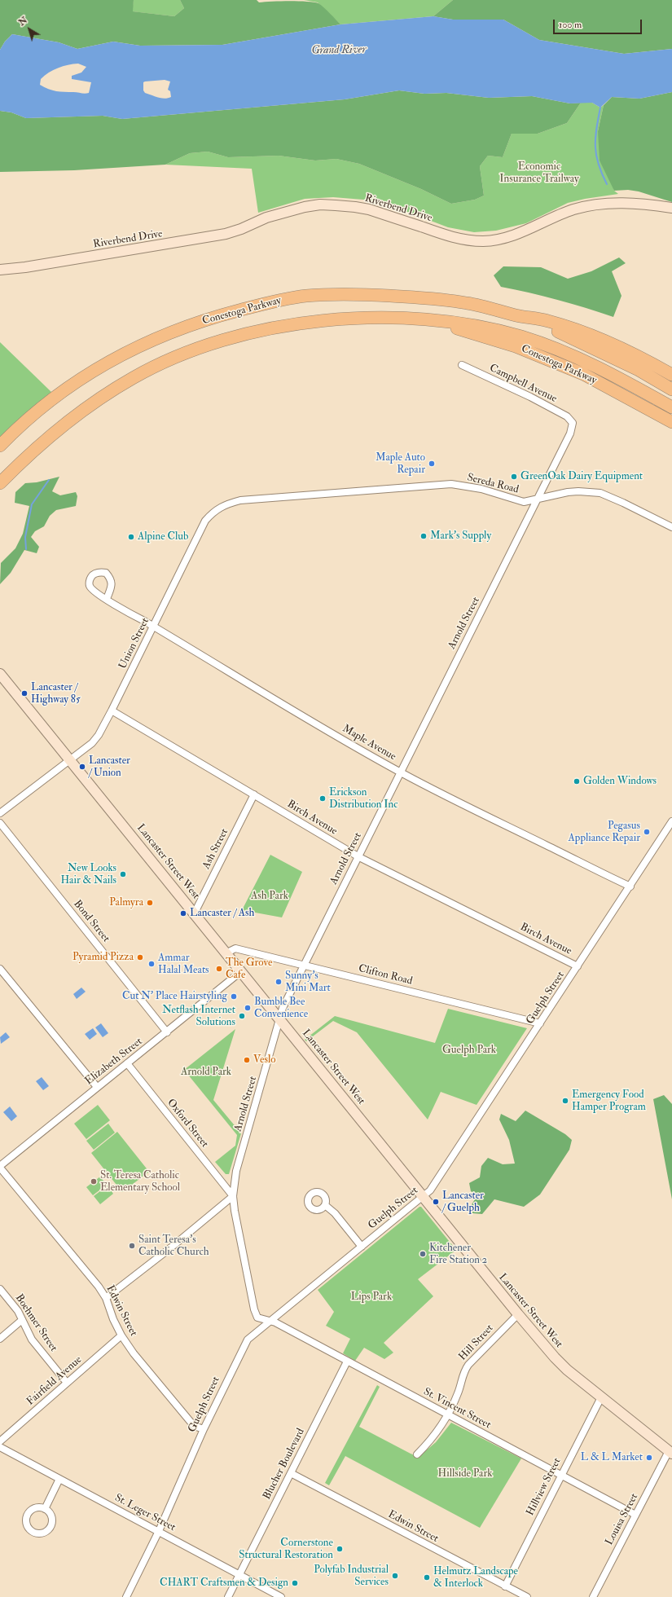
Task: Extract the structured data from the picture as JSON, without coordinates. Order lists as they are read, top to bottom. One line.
{"streets":{"highway":["Conestoga Parkway"],"main road":["Riverbend Drive","Lancaster Street West"],"street":["Campbell Avenue","Sereda Road","Arnold Street","Union Street","Maple Avenue","Birch Avenue","Ash Street","Bond Street","Clifton Road","Guelph Street","Elizabeth Street","Oxford Street","Edwin Street","Boehmer Street","Hill Street","Fairfield Avenue","St. Vincent Street","Blucher Boulevard","Hillview Street","St. Leger Street","Louisa Street"]},"crossings":[["Campbell Avenue","Arnold Street"],["Sereda Road","Arnold Street"],["Sereda Road","Union Street"],["Arnold Street","Maple Avenue"],["Arnold Street","Birch Avenue"],["Arnold Street","Lancaster Street West"],["Arnold Street","Clifton Road"],["Arnold Street","Guelph Street"],["Arnold Street","Oxford Street"],["Arnold Street","St. Vincent Street"],["Union Street","Maple Avenue"],["Union Street","Birch Avenue"],["Union Street","Lancaster Street West"],["Maple Avenue","Guelph Street"],["Birch Avenue","Ash Street"],["Birch Avenue","Guelph Street"],["Ash Street","Lancaster Street West"],["Lancaster Street West","Clifton Road"],["Lancaster Street West","Guelph Street"],["Lancaster Street West","Elizabeth Street"],["Lancaster Street West","Hill Street"],["Lancaster Street West","Hillview Street"],["Lancaster Street West","Louisa Street"],["Bond Street","Elizabeth Street"],["Clifton Road","Guelph Street"],["Guelph Street","Edwin Street"],["Guelph Street","St. Vincent Street"],["Guelph Street","St. Leger Street"],["Elizabeth Street","Oxford Street"],["Elizabeth Street","Edwin Street"],["Edwin Street","Fairfield Avenue"],["Edwin Street","Blucher Boulevard"],["Edwin Street","Hillview Street"],["Boehmer Street","Fairfield Avenue"],["Hill Street","St. Vincent Street"],["St. Vincent Street","Blucher Boulevard"],["St. Vincent Street","Hillview Street"],["St. Vincent Street","Louisa Street"],["Blucher Boulevard","St. Leger Street"]],"water":["Grand River"],"parks":["Economic Insurance Trailway","Ash Park","Guelph Park","Arnold Park","Lips Park","Hillside Park"],"places":["Maple Auto Repair","GreenOak Dairy Equipment","Mark's Supply","Alpine Club","Lancaster / Highway 85","Lancaster / Union","Golden Windows","Erickson Distribution Inc","Pegasus Appliance Repair","New Looks Hair & Nails","Palmyra","Lancaster / Ash","Pyramid Pizza","Ammar Halal Meats","The Grove Cafe","Sunny's Mini Mart","Cut N' Place Hairstyling","Bumble Bee Convenience","Netflash Internet Solutions","Veslo","Emergency Food Hamper Program","St. Teresa Catholic Elementary School","Lancaster / Guelph","Saint Teresa's Catholic Church","Kitchener Fire Station 2","L & L Market","Cornerstone Structural Restoration","Polyfab Industrial Services","Helmutz Landscape & Interlock","CHART Craftsmen & Design"],"scale_bar":"100 m","north":"top left"}
